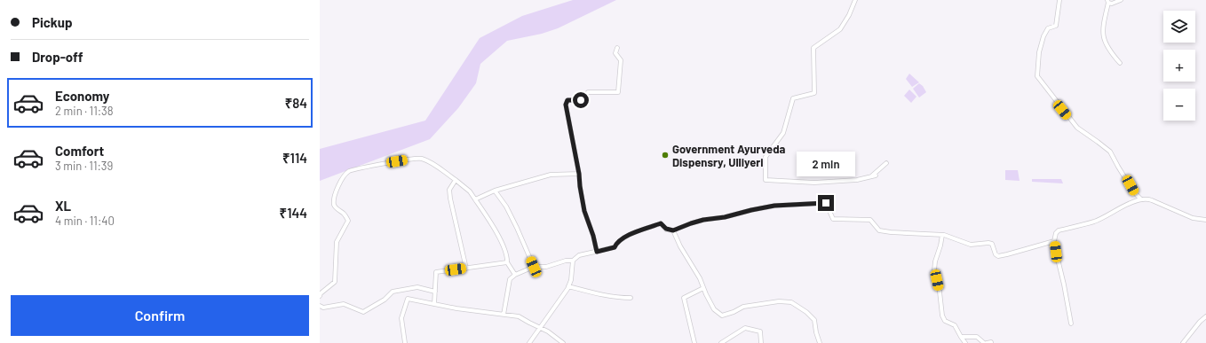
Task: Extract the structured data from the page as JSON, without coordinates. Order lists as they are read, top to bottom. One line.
{"places":["Government Ayurveda Dispensry, Ulliyeri"],"page":{"banner":["Pickup","Drop-off"],"map_buttons":["+","−"],"list":[{"name":"Economy","note":"2 min · 11:38","value":"₹84"},{"name":"Comfort","note":"3 min · 11:39","value":"₹114"},{"name":"XL","note":"4 min · 11:40","value":"₹144"}],"bubble":"2 min","buttons":"Confirm"}}
